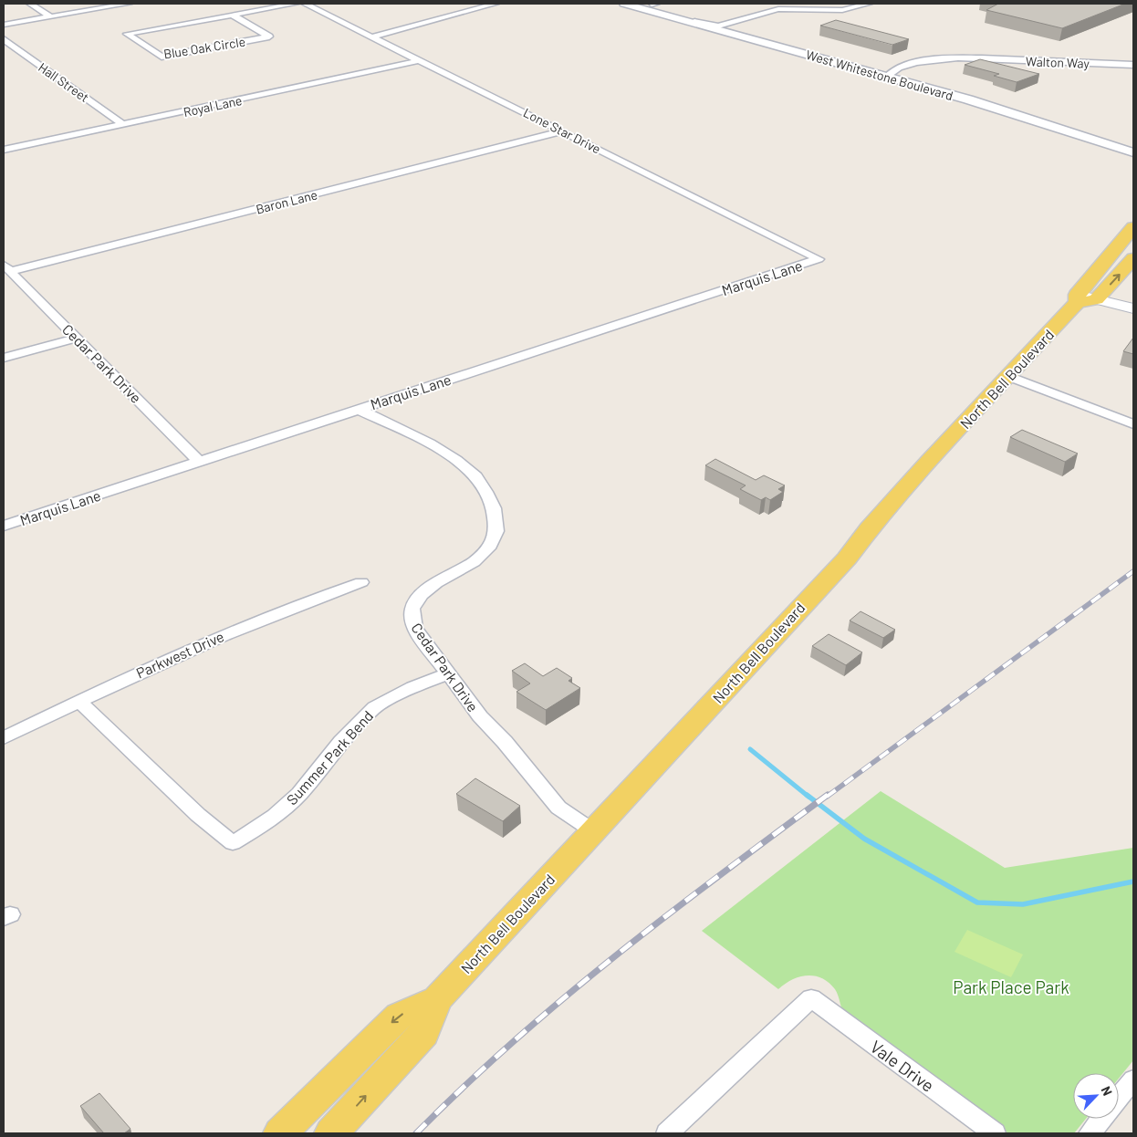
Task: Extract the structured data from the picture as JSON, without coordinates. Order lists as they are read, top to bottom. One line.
{"streets":{"main road":["West Whitestone Boulevard","North Bell Boulevard"],"street":["Blue Oak Circle","Walton Way","Hall Street","Royal Lane","Lone Star Drive","Baron Lane","Marquis Lane","Cedar Park Drive","Parkwest Drive","Summer Park Bend","Vale Drive"]},"crossings":[["Walton Way","West Whitestone Boulevard"],["Hall Street","Royal Lane"],["Royal Lane","Lone Star Drive"],["Lone Star Drive","Baron Lane"],["Lone Star Drive","Marquis Lane"],["Baron Lane","Cedar Park Drive"],["Marquis Lane","Cedar Park Drive"],["Cedar Park Drive","North Bell Boulevard"],["Cedar Park Drive","Summer Park Bend"],["Parkwest Drive","Summer Park Bend"]],"parks":["Park Place Park"],"north":"top right"}
